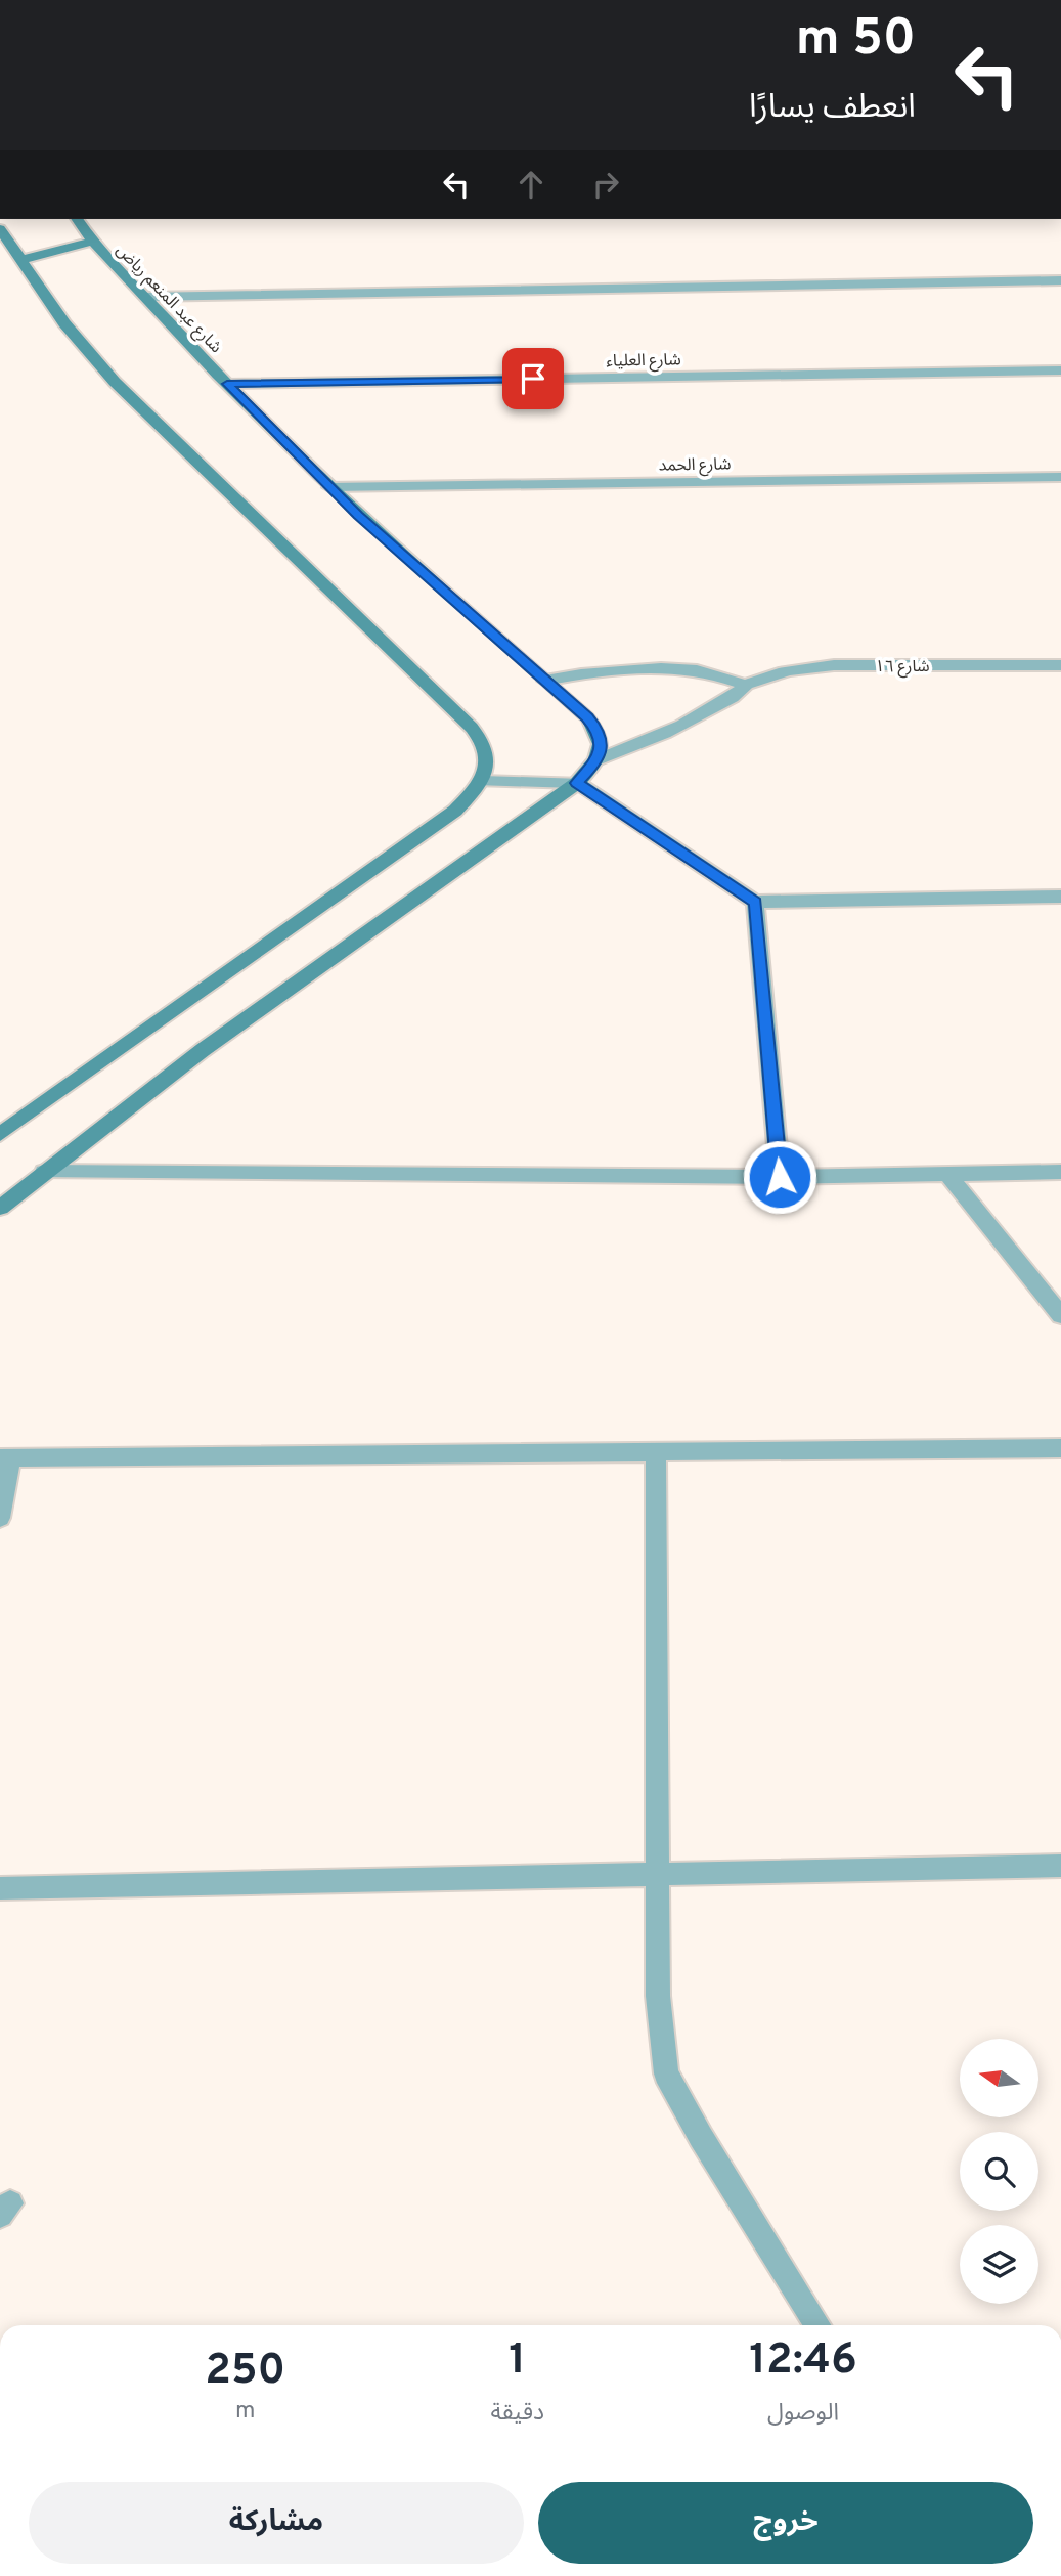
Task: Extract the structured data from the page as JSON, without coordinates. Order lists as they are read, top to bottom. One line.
{"streets":{"main road":["شارع عبد المنعم رياض"],"street":["شارع العلياء","شارع الحمد","شارع ١٦"]},"crossings":[["شارع عبد المنعم رياض","شارع العلياء"],["شارع عبد المنعم رياض","شارع الحمد"],["شارع عبد المنعم رياض","شارع ١٦"]],"north":"left","page":{"turn":["50 m","انعطف يسارًا"],"eta":["12:46","الوصول","1","دقيقة","250","m"],"buttons":["خروج","مشاركة"]}}
